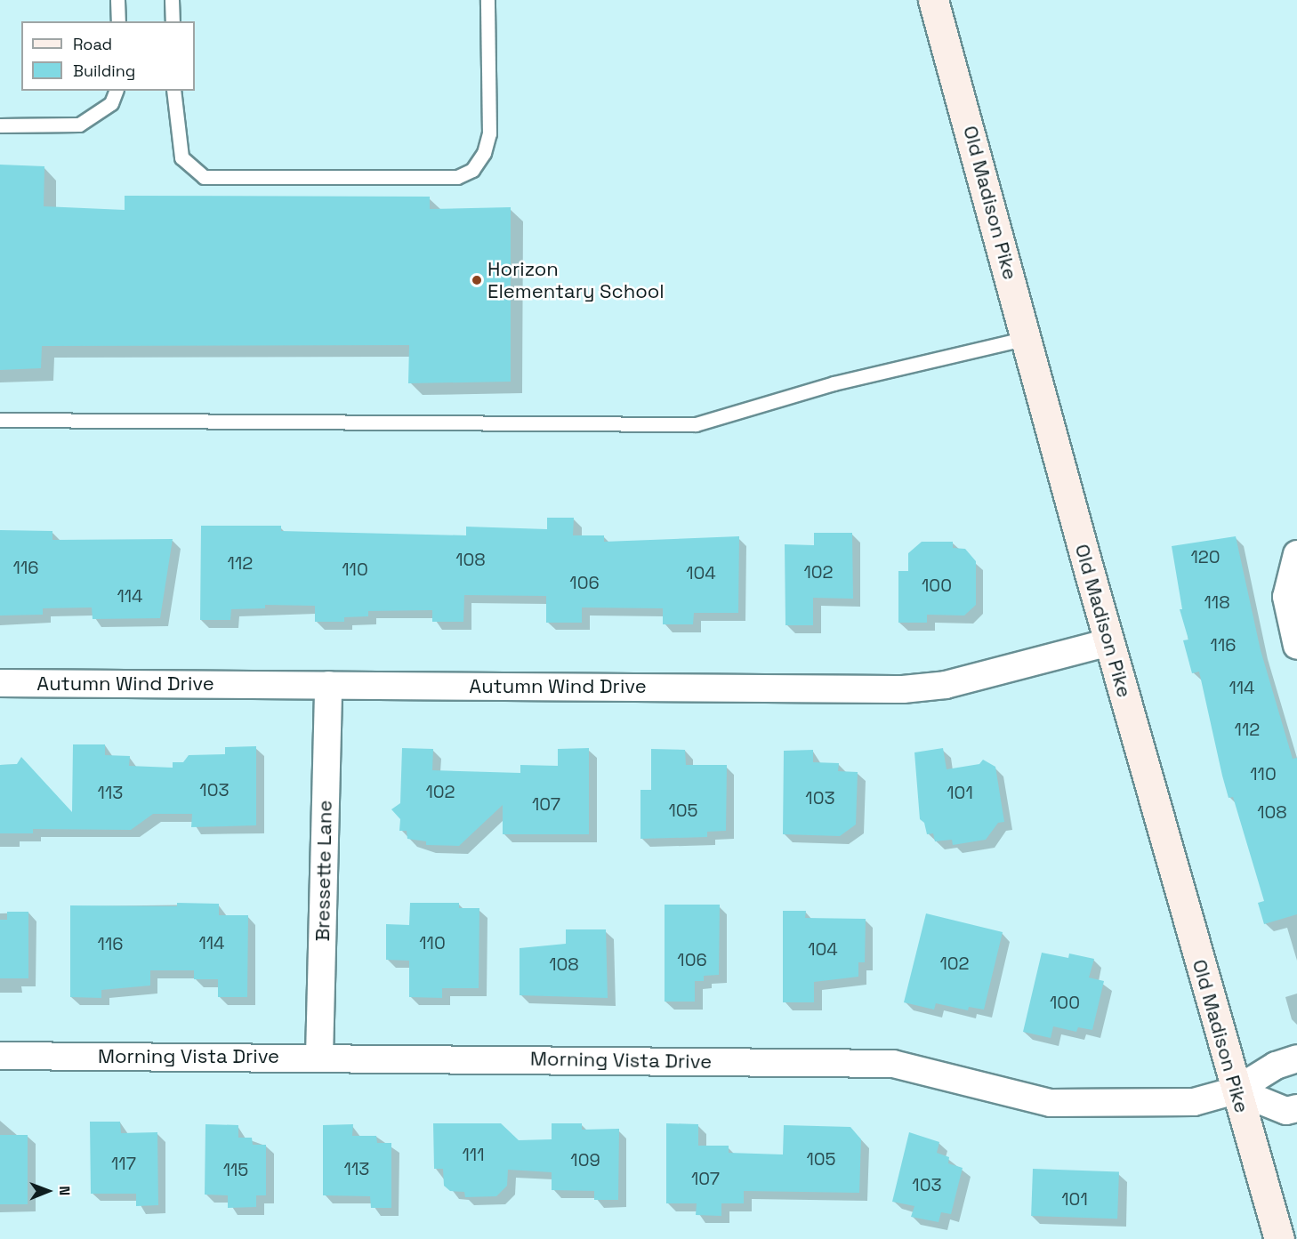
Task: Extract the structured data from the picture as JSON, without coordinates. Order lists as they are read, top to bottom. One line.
{"streets":{"main road":["Old Madison Pike"],"street":["Autumn Wind Drive","Bressette Lane","Morning Vista Drive"]},"crossings":[["Old Madison Pike","Autumn Wind Drive"],["Old Madison Pike","Morning Vista Drive"],["Autumn Wind Drive","Bressette Lane"],["Bressette Lane","Morning Vista Drive"]],"places":["Horizon Elementary School"],"house_numbers":["120","108","112","116","110","102","104","106","100","114","118","116","114","112","110","103","102","113","101","103","107","105","108","114","110","116","104","106","102","108","100","111","105","109","117","113","115","107","103","101"],"legend":["Road","Building"],"north":"right"}
